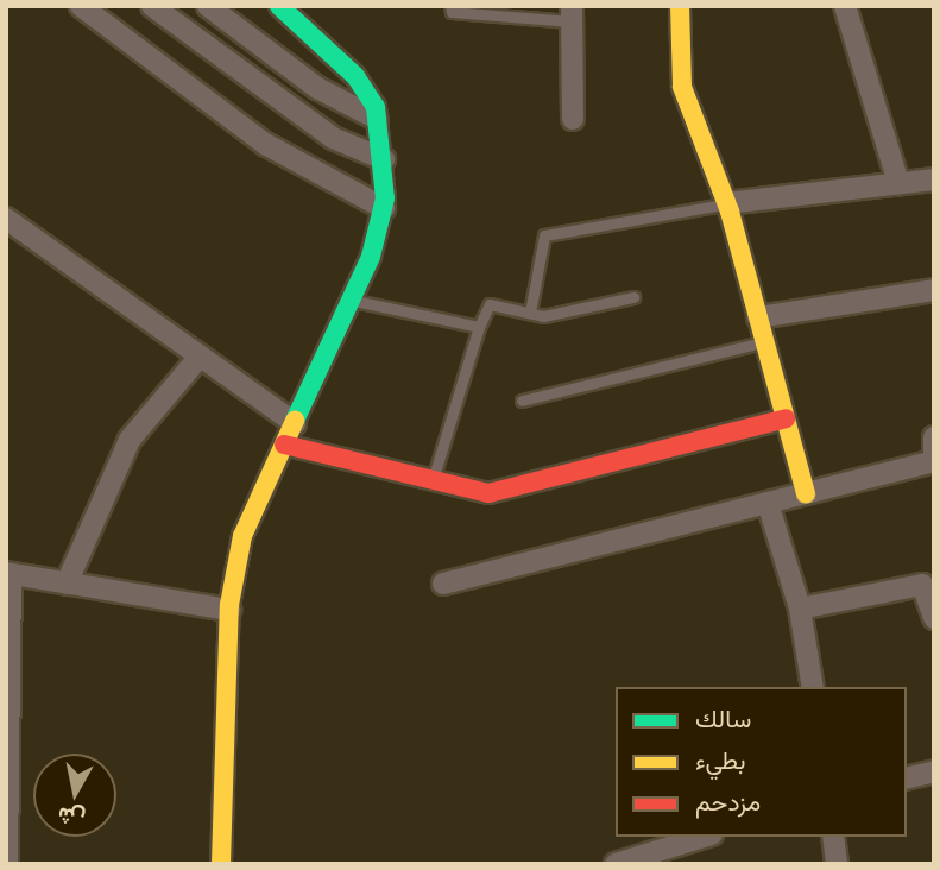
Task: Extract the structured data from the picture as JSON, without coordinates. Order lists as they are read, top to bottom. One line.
{"legend":["سالك","بطيء","مزدحم"],"north":"bottom"}
